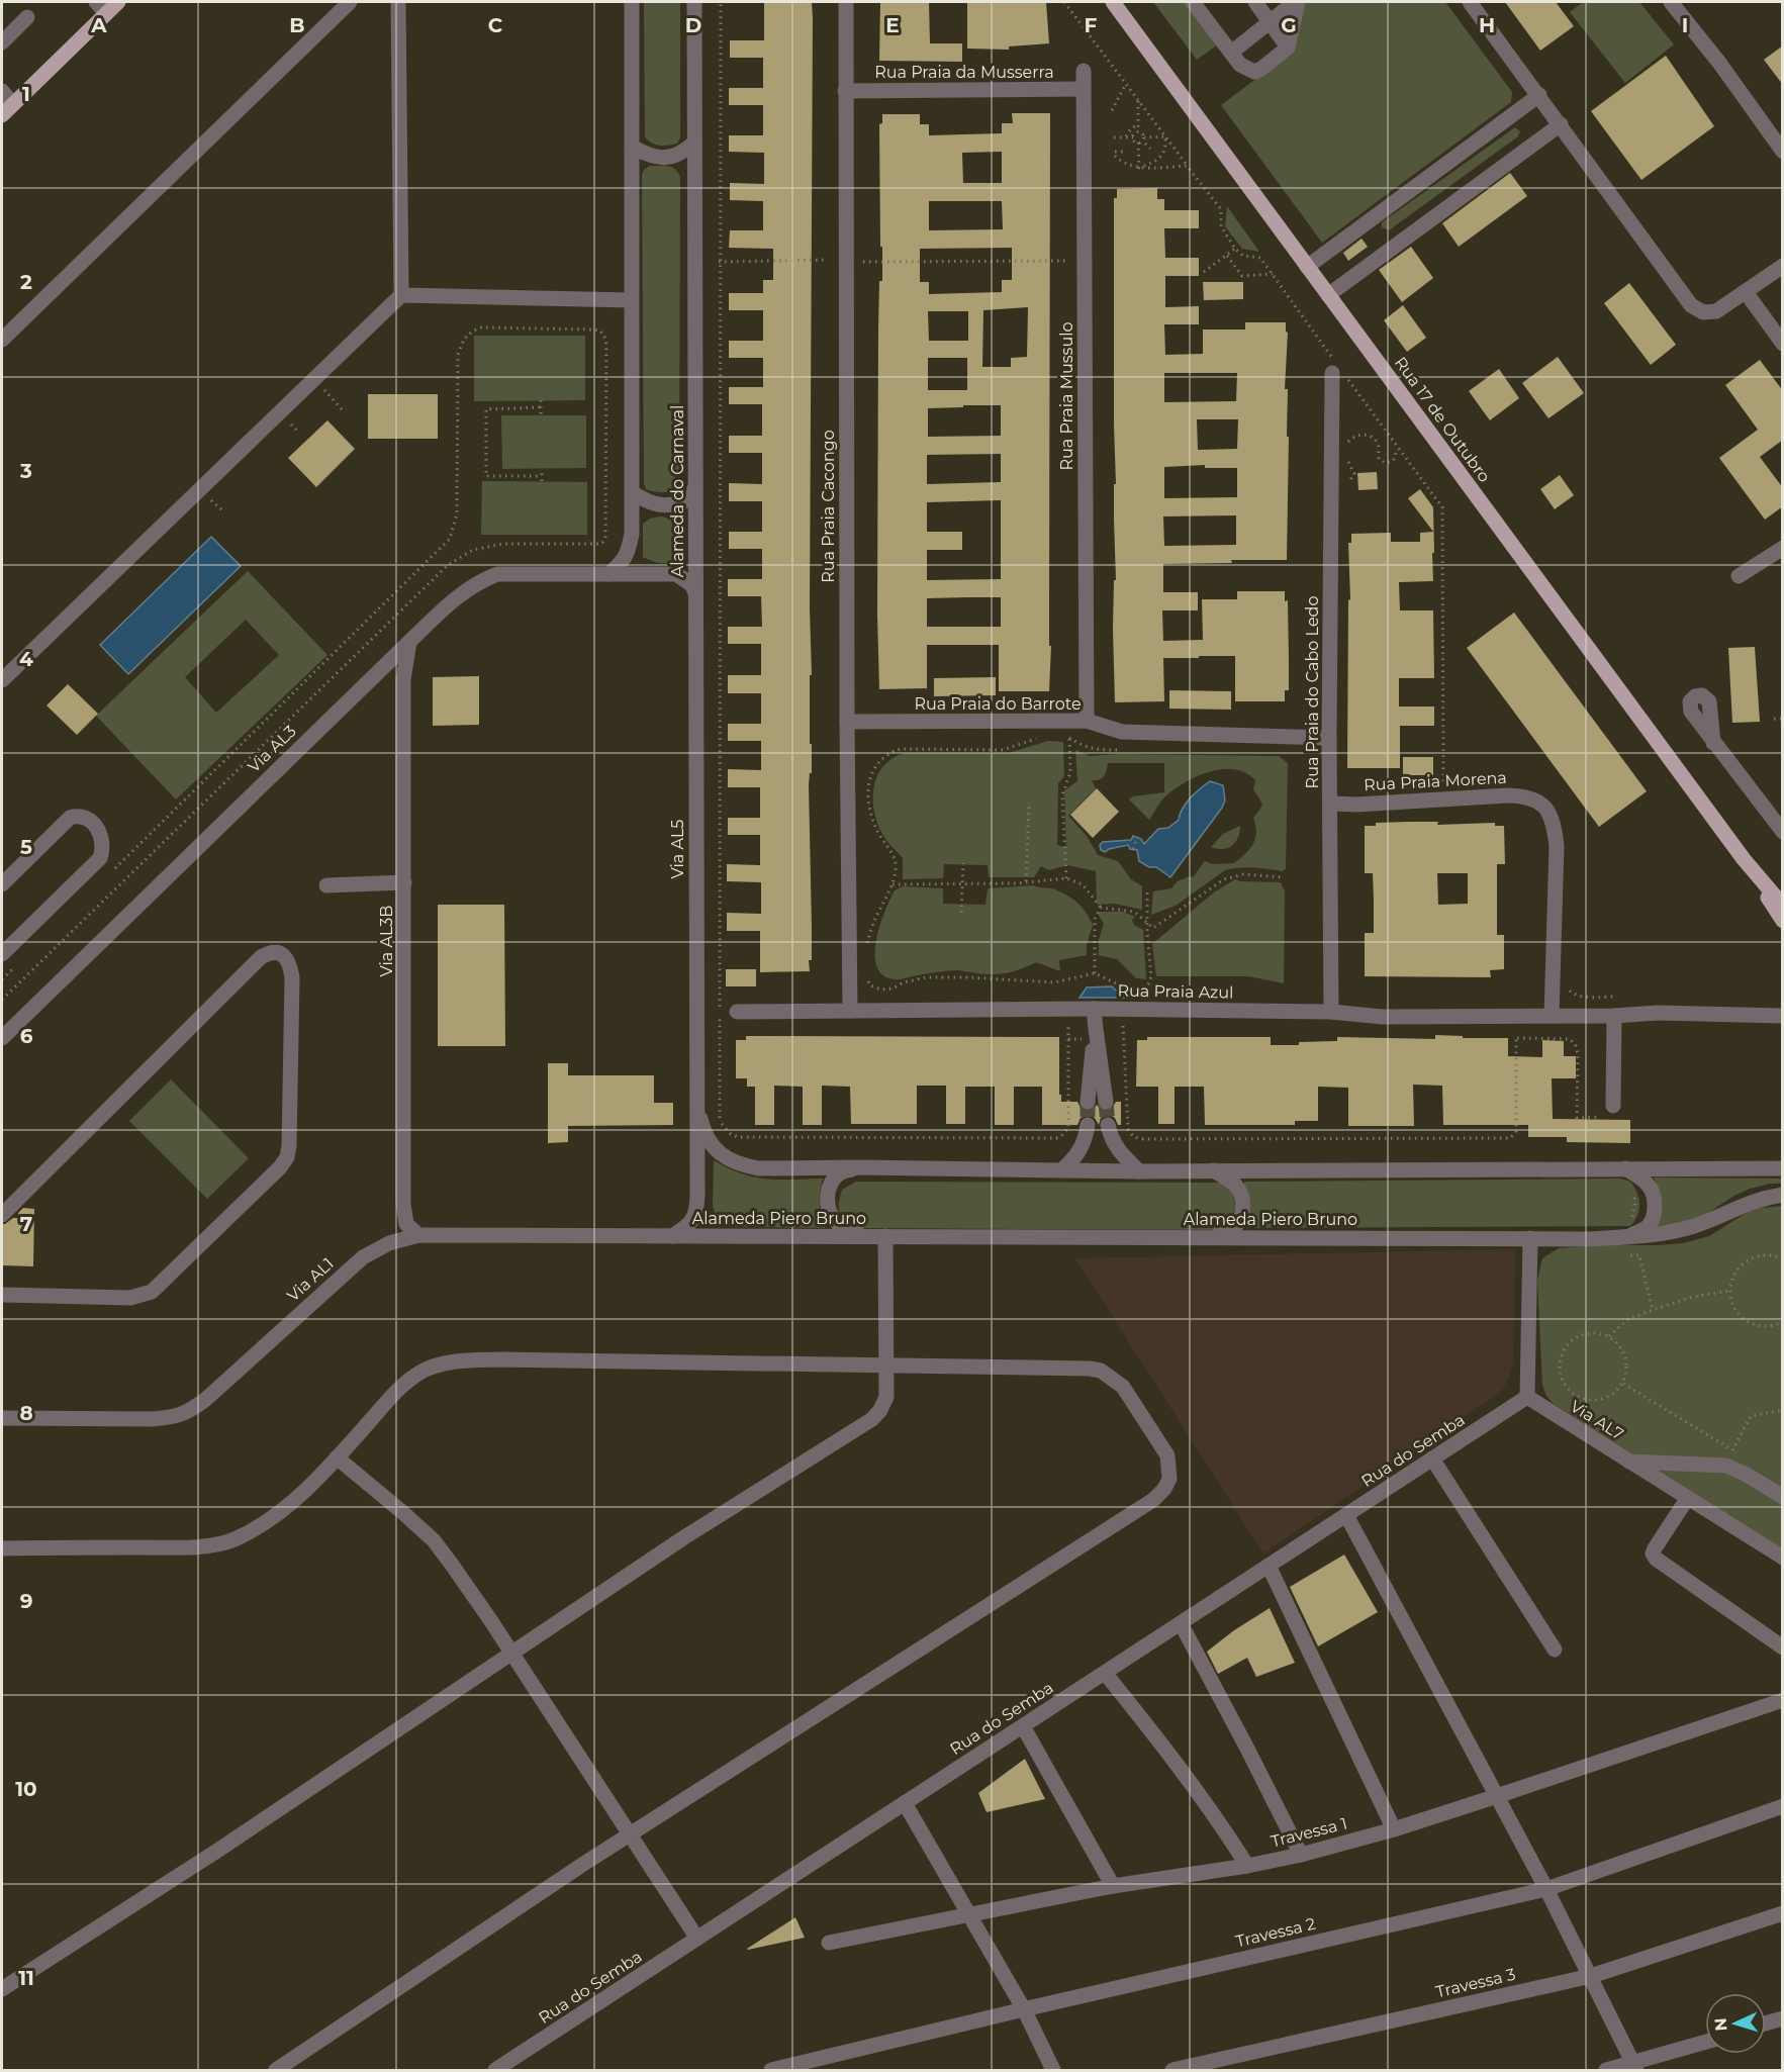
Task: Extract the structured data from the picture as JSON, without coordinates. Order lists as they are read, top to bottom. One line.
{"streets":{"main road":["Rua 17 de Outubro"],"street":["Rua Praia da Musserra","Rua Praia Mussulo","Alameda do Carnaval","Rua Praia Cacongo","Rua Praia do Cabo Ledo","Rua Praia do Barrote","Via AL3","Rua Praia Morena","Via AL5","Via AL3B","Rua Praia Azul","Alameda Piero Bruno","Via AL1","Via AL7","Rua do Semba","Travessa 1","Travessa 2","Travessa 3"]},"crossings":[["Rua Praia da Musserra","Rua Praia Mussulo"],["Rua Praia da Musserra","Rua Praia Cacongo"],["Rua Praia Mussulo","Rua Praia do Barrote"],["Alameda do Carnaval","Via AL3"],["Alameda do Carnaval","Via AL5"],["Rua Praia Cacongo","Rua Praia do Barrote"],["Rua Praia Cacongo","Rua Praia Azul"],["Rua Praia do Cabo Ledo","Rua Praia do Barrote"],["Rua Praia do Cabo Ledo","Rua Praia Morena"],["Rua Praia do Cabo Ledo","Rua Praia Azul"],["Via AL3","Via AL3B"],["Rua Praia Morena","Rua Praia Azul"],["Via AL5","Alameda Piero Bruno"],["Via AL3B","Via AL1"],["Alameda Piero Bruno","Via AL1"],["Via AL7","Rua do Semba"]],"north":"left","grid":{"columns":["A","B","C","D","E","F","G","H","I"],"rows":["1","2","3","4","5","6","7","8","9","10","11"]}}
